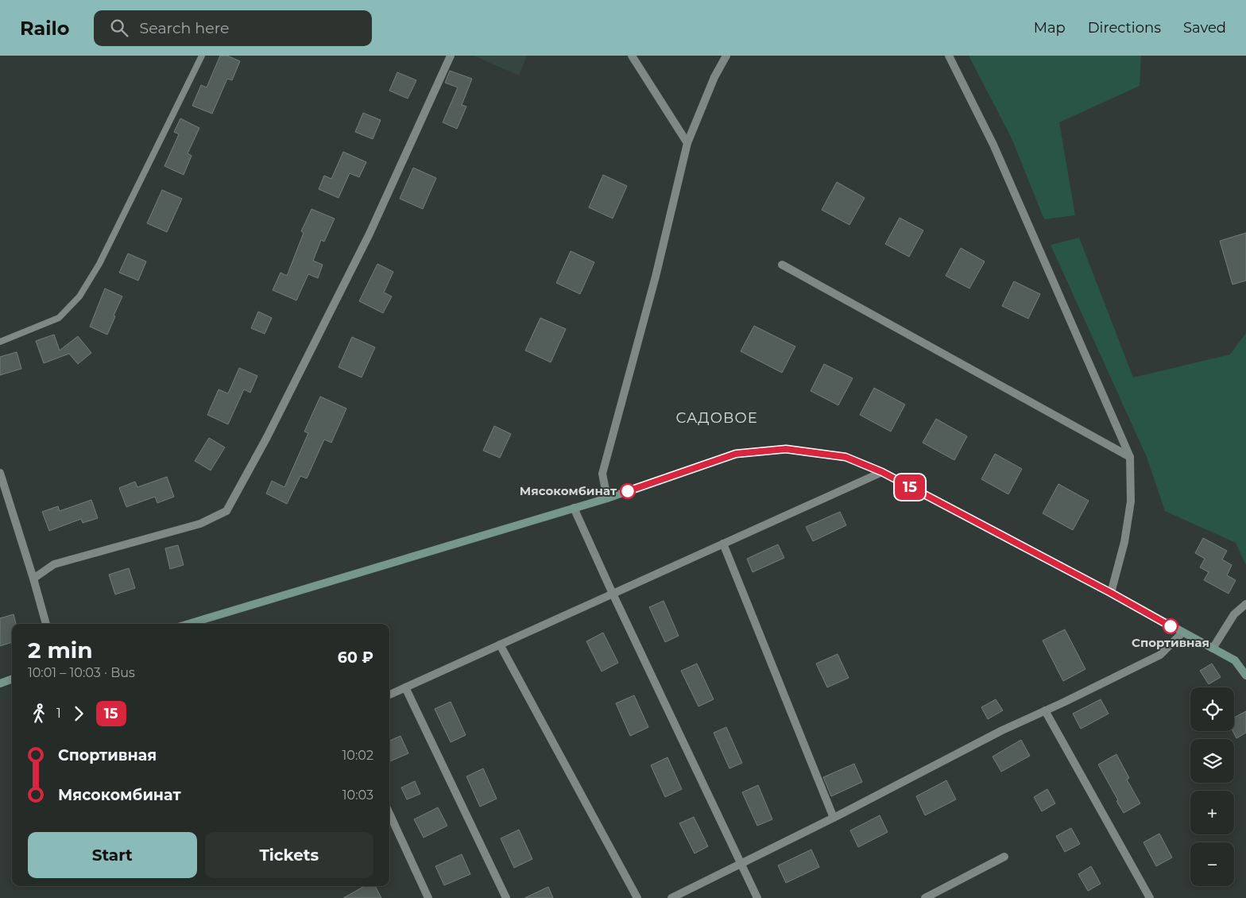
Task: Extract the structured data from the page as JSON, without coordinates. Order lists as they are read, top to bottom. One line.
{"districts":["САДОВОЕ"],"places":["Мясокомбинат","Спортивная"],"lines":["bus line 15"],"page":{"header":"Railo","search":"Search here","nav":["Map","Directions","Saved"],"on_map":"15","heading":["2 min","10:01 – 10:03 · Bus","60 ₽"],"map_buttons":["+","−"],"legs":["1","15"],"list":[{"name":"Спортивная","value":"10:02"},{"name":"Мясокомбинат","value":"10:03"}],"buttons":["Start","Tickets"]}}
